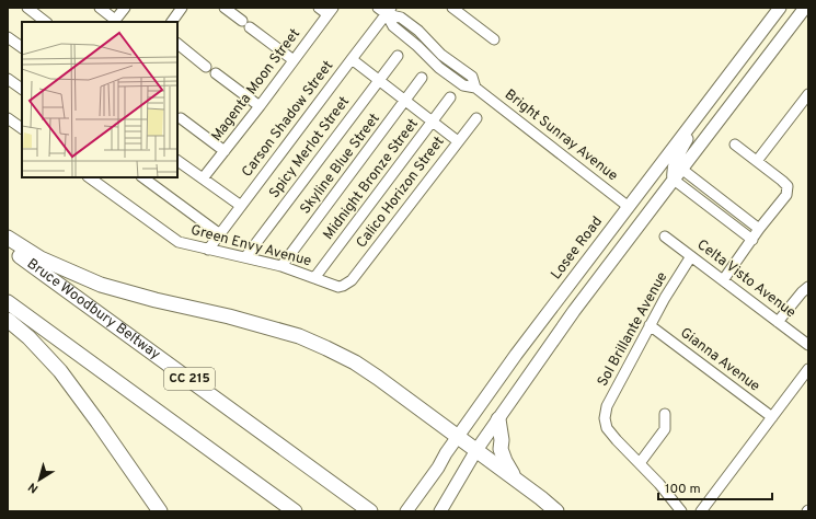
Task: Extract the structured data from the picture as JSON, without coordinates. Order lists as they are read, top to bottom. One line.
{"streets":{"highway":["Bruce Woodbury Beltway","CC 215"],"main road":["Losee Road"],"street":["Magenta Moon Street","Carson Shadow Street","Bright Sunray Avenue","Spicy Merlot Street","Skyline Blue Street","Midnight Bronze Street","Calico Horizon Street","Green Envy Avenue","Celta Visto Avenue","Sol Brillante Avenue","Gianna Avenue"]},"crossings":[["Carson Shadow Street","Bright Sunray Avenue"],["Carson Shadow Street","Green Envy Avenue"],["Bright Sunray Avenue","Losee Road"],["Spicy Merlot Street","Green Envy Avenue"],["Skyline Blue Street","Green Envy Avenue"],["Midnight Bronze Street","Green Envy Avenue"],["Calico Horizon Street","Green Envy Avenue"],["Celta Visto Avenue","Sol Brillante Avenue"],["Sol Brillante Avenue","Gianna Avenue"]],"scale_bar":"100 m","north":"bottom left"}
